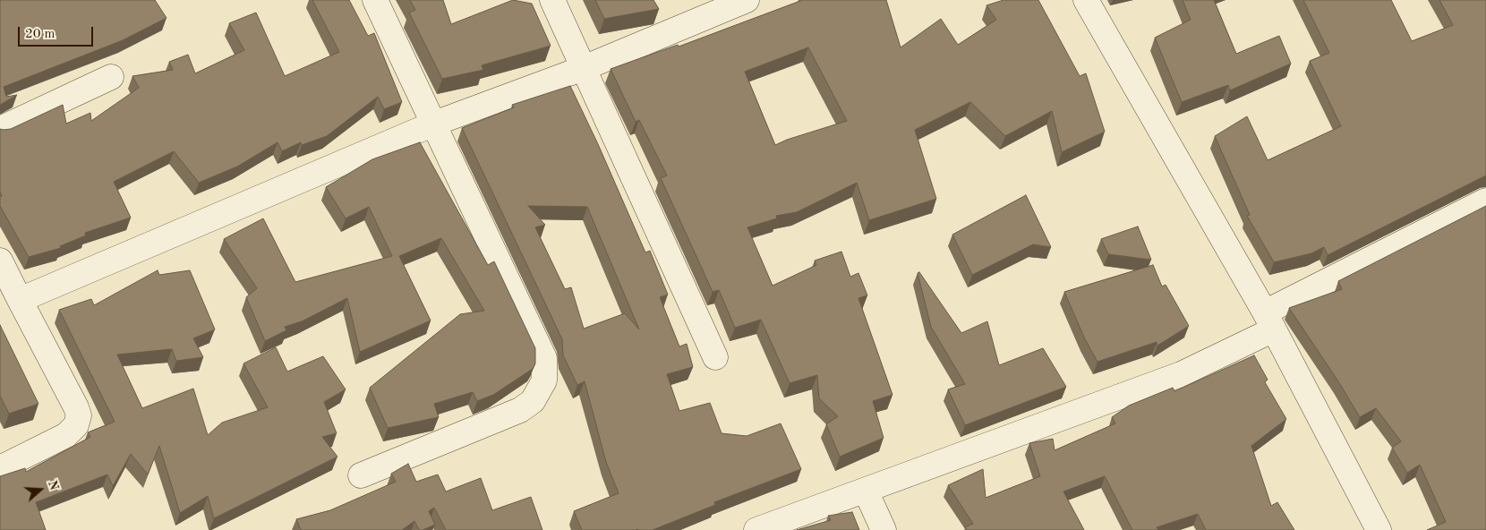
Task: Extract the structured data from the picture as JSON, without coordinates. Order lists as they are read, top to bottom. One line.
{"scale_bar":"20 m","north":"right"}
